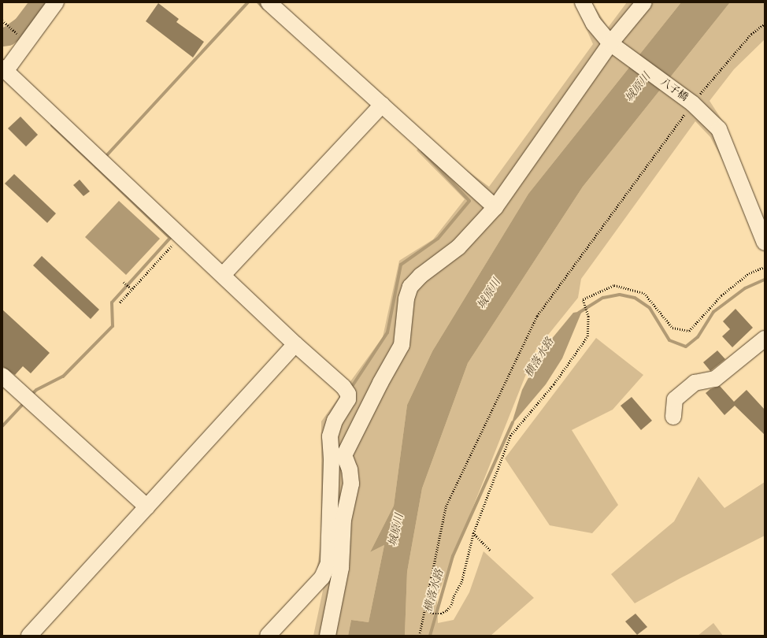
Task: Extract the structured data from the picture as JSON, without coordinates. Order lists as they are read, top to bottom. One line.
{"streets":{"street":["八子橋"]},"water":["城原川","横落水路"]}
